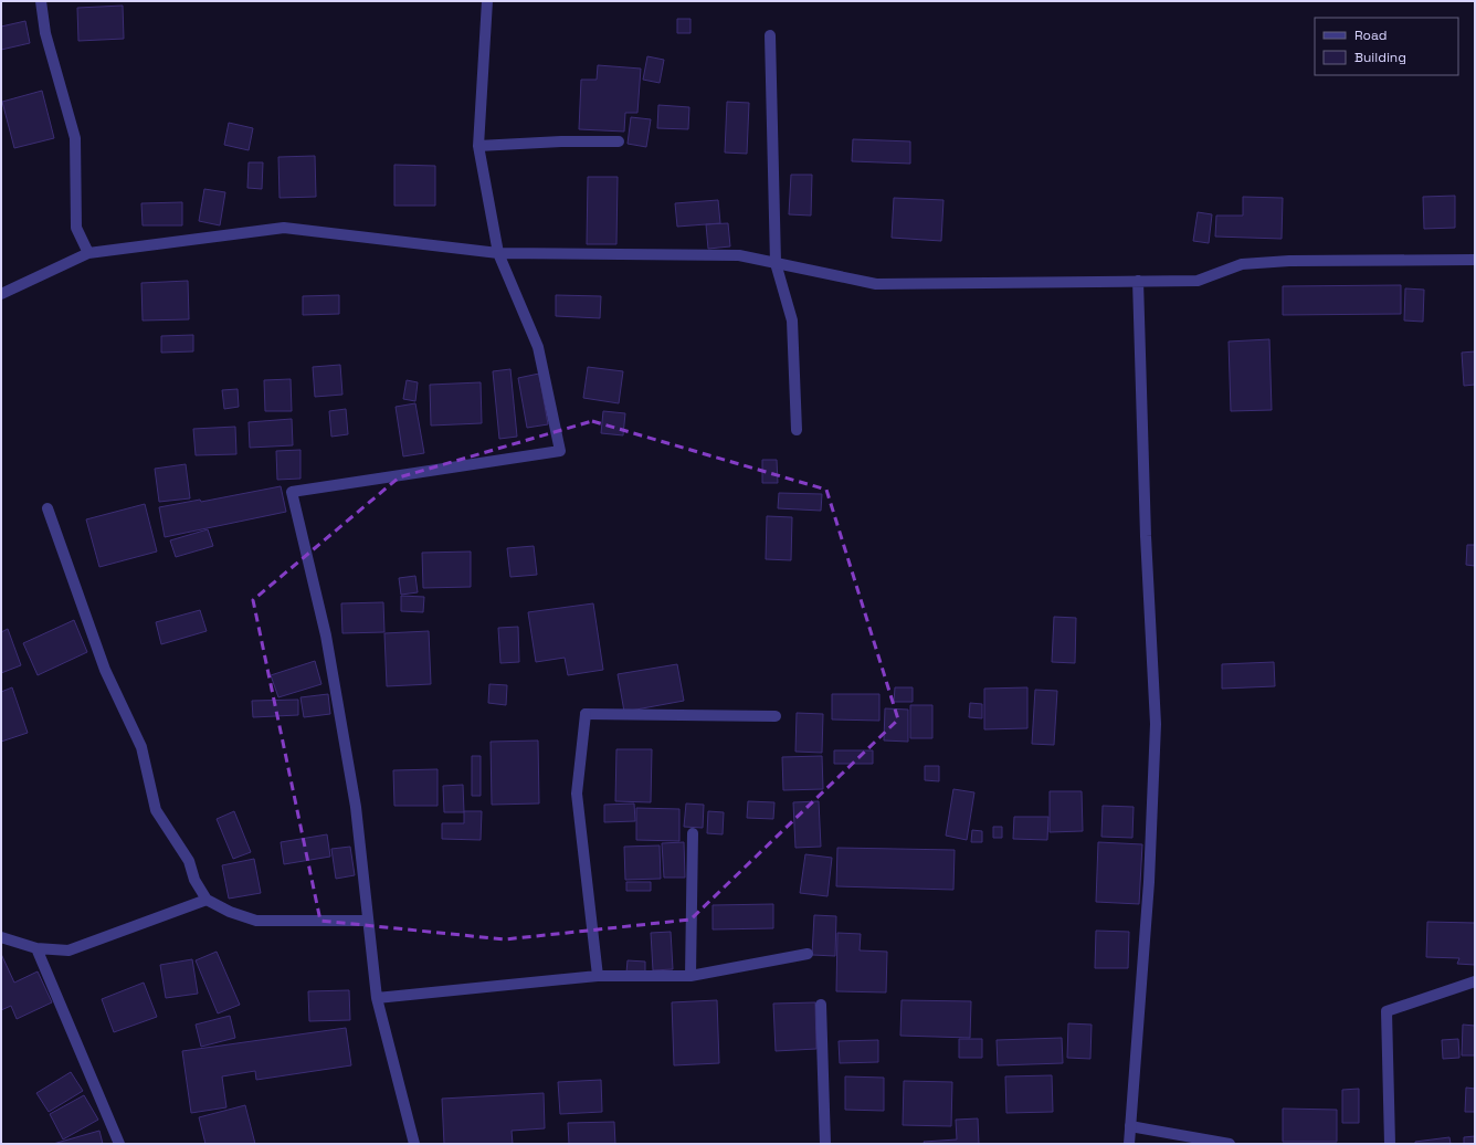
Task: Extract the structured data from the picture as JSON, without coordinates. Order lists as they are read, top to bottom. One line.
{"legend":["Road","Building"]}
